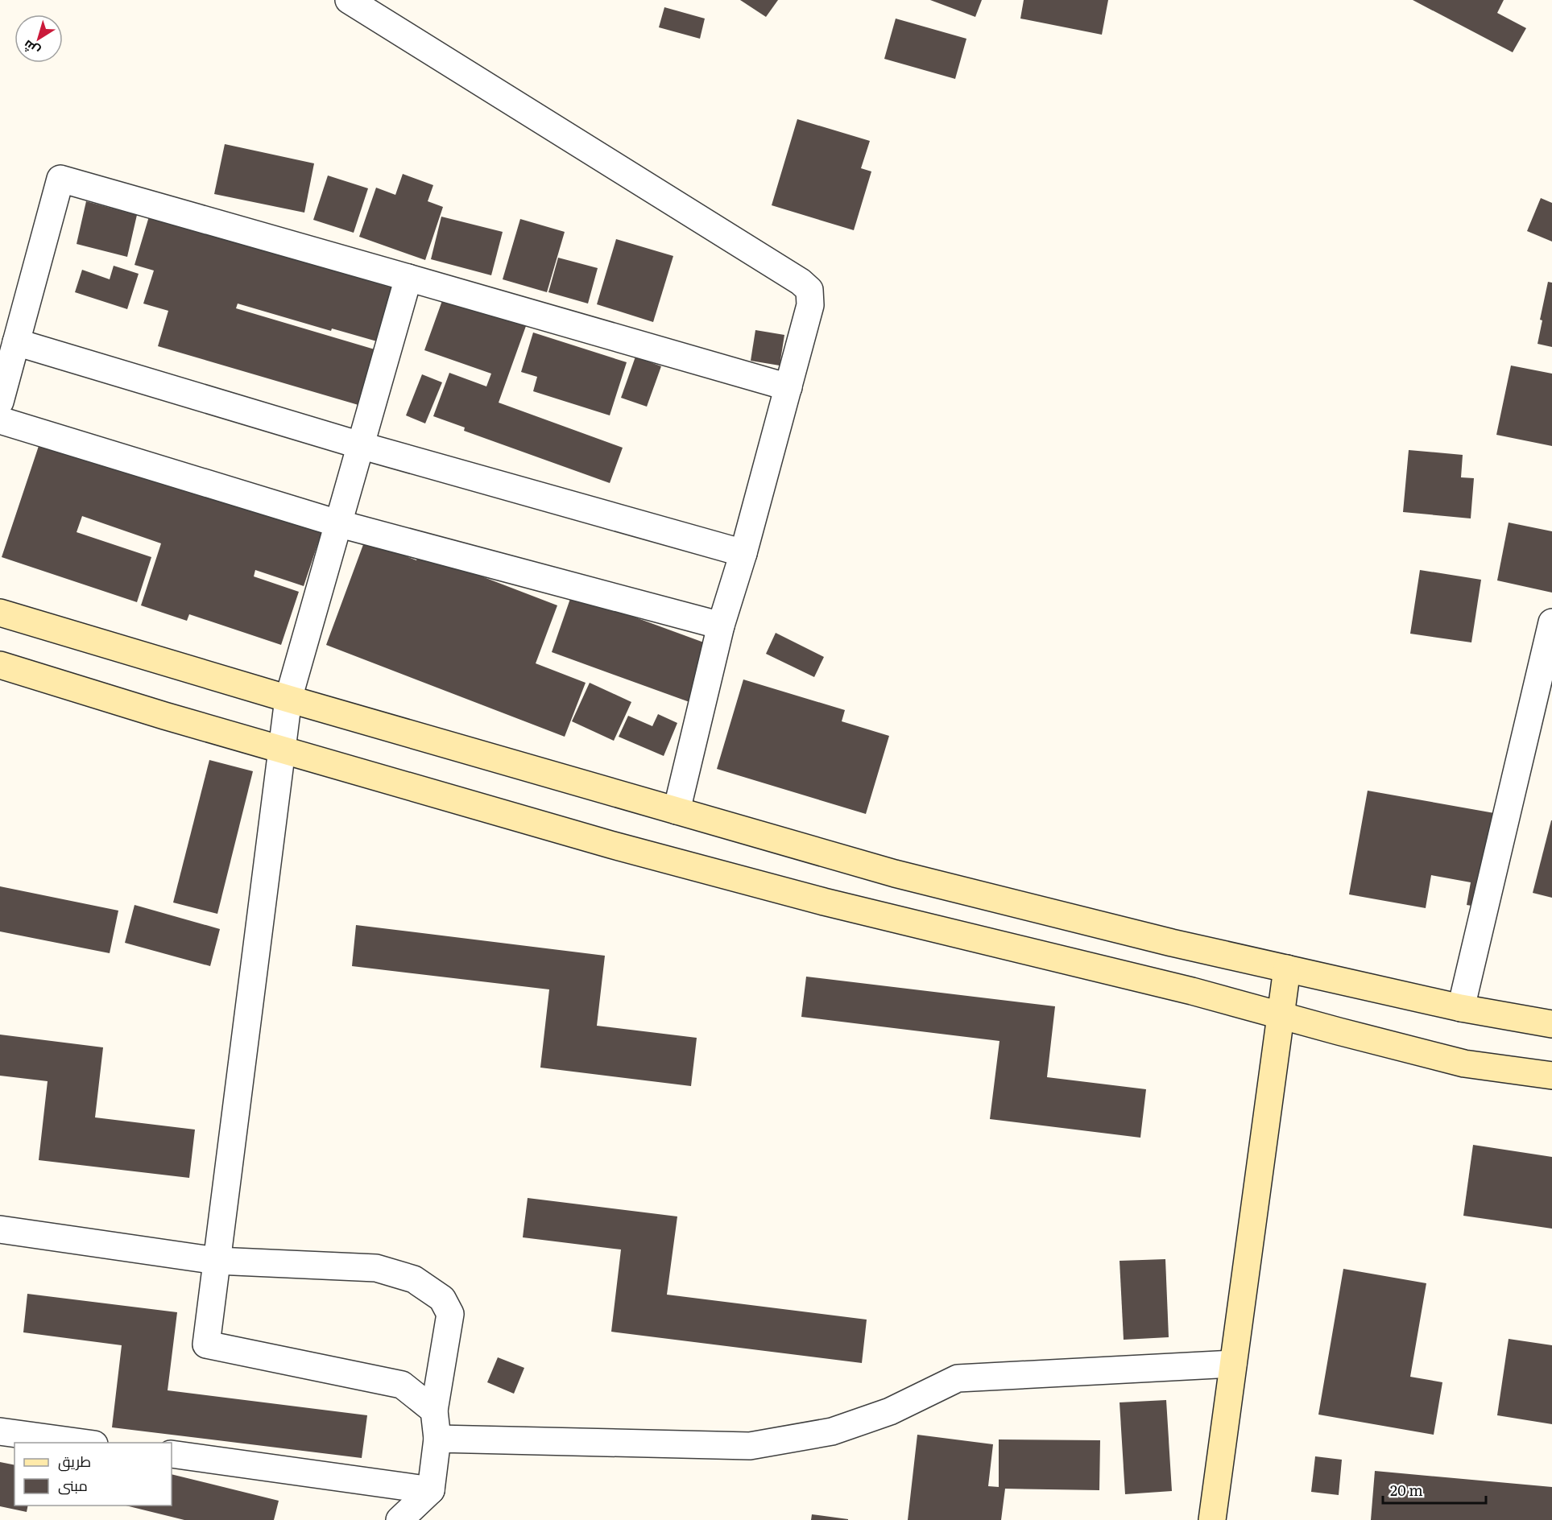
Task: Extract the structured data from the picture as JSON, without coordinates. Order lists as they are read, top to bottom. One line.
{"legend":["طريق","مبنى"],"scale_bar":"20 m","north":"bottom left"}
